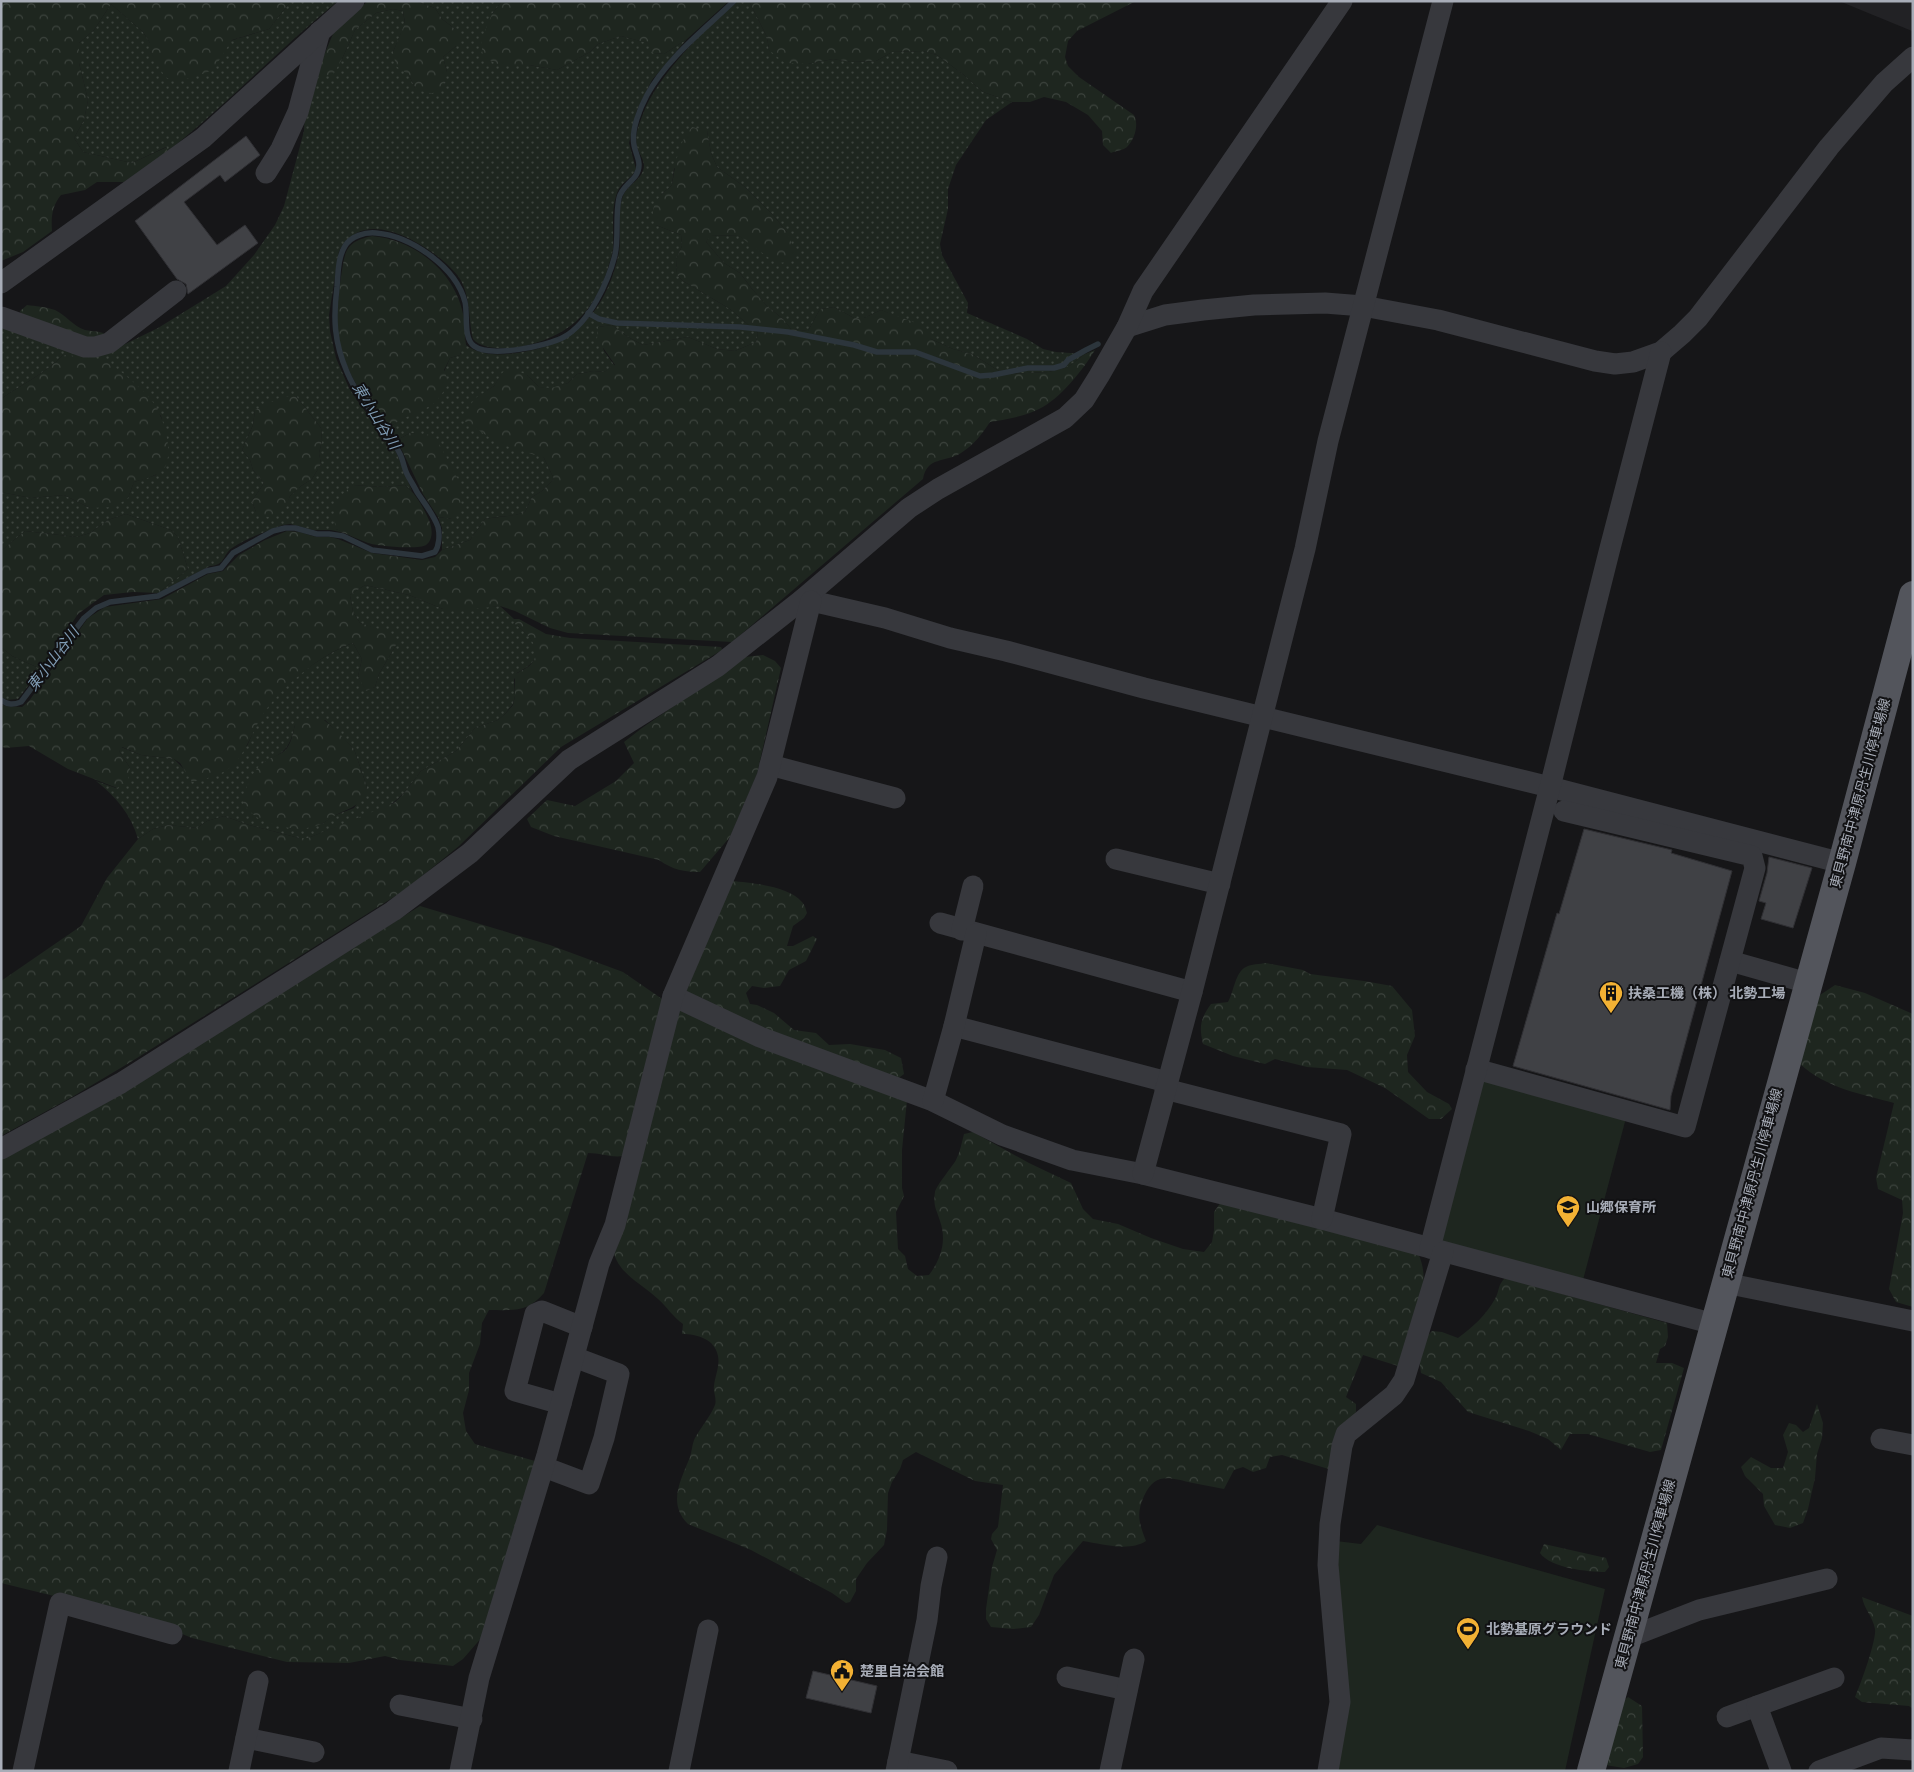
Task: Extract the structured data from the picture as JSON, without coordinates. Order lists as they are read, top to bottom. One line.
{"streets":{"main road":["東貝野南中津原丹生川停車場線"]},"water":["東小山谷川"],"places":{"building":["扶桑工機（株） 北勢工場"],"school or university":["山郷保育所"],"sports":["北勢基原グラウンド"],"public building":["楚里自治会館"]}}
